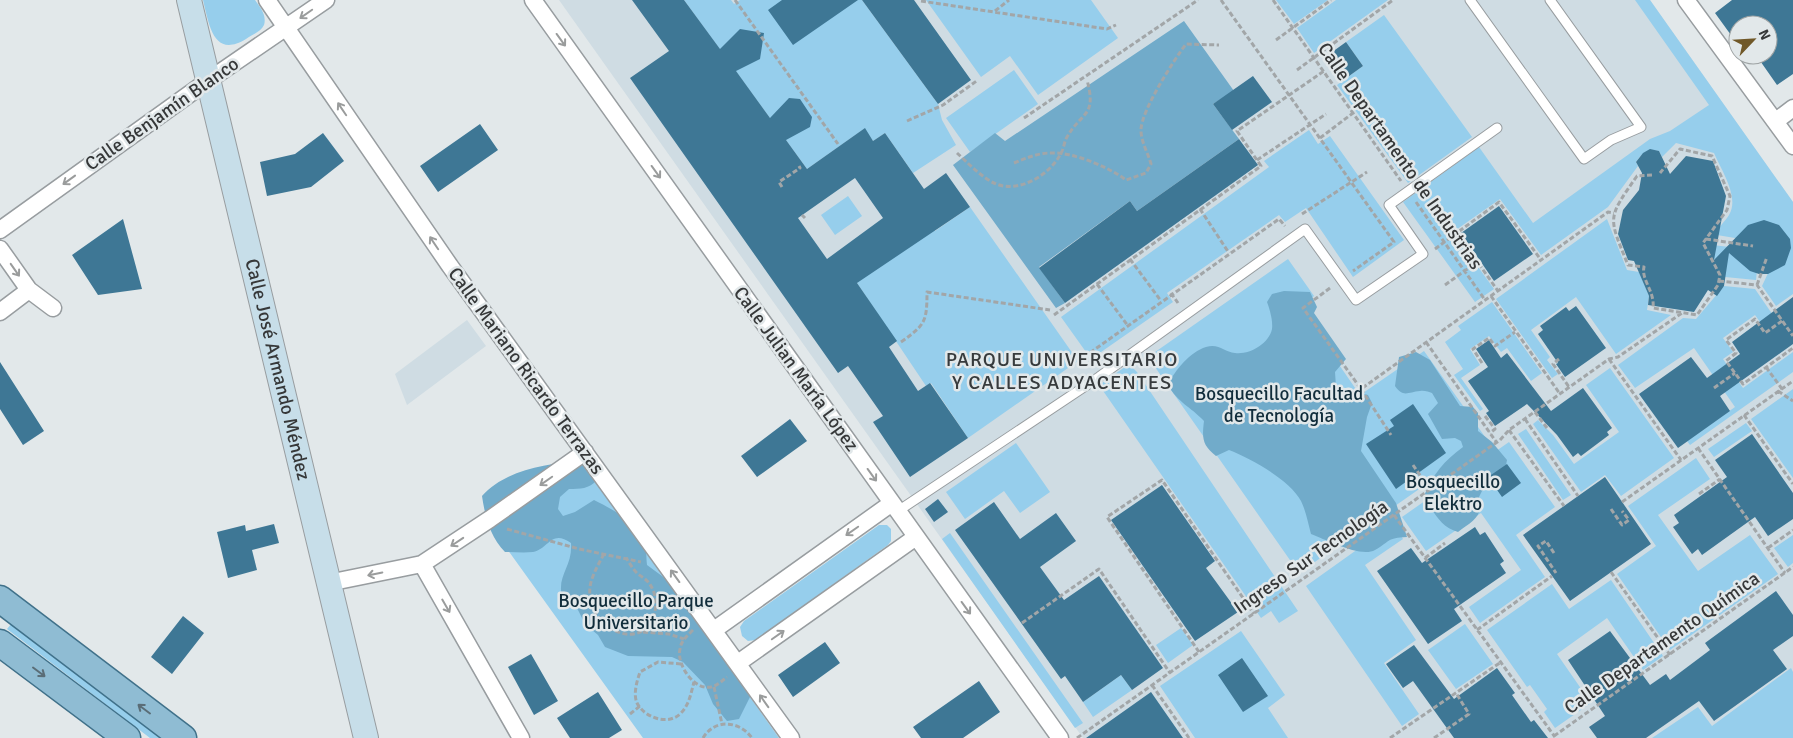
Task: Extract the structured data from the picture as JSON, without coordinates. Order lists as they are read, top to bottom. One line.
{"streets":{"street":["Calle Benjamín Blanco","Calle José Armando Méndez","Calle Julian María López","Calle Mariano Ricardo Terrazas"],"path":["Calle Departamento de Industrias","Ingreso Sur Tecnología","Calle Departamento Química"]},"crossings":[["Calle Benjamín Blanco","Calle José Armando Méndez"],["Calle Benjamín Blanco","Calle Mariano Ricardo Terrazas"]],"one_way":["Calle Benjamín Blanco","Calle Julian María López","Calle Mariano Ricardo Terrazas"],"districts":["PARQUE UNIVERSITARIO Y CALLES ADYACENTES"],"parks":["Bosquecillo Facultad de Tecnología","Bosquecillo Elektro","Bosquecillo Parque Universitario"],"north":"top right"}
